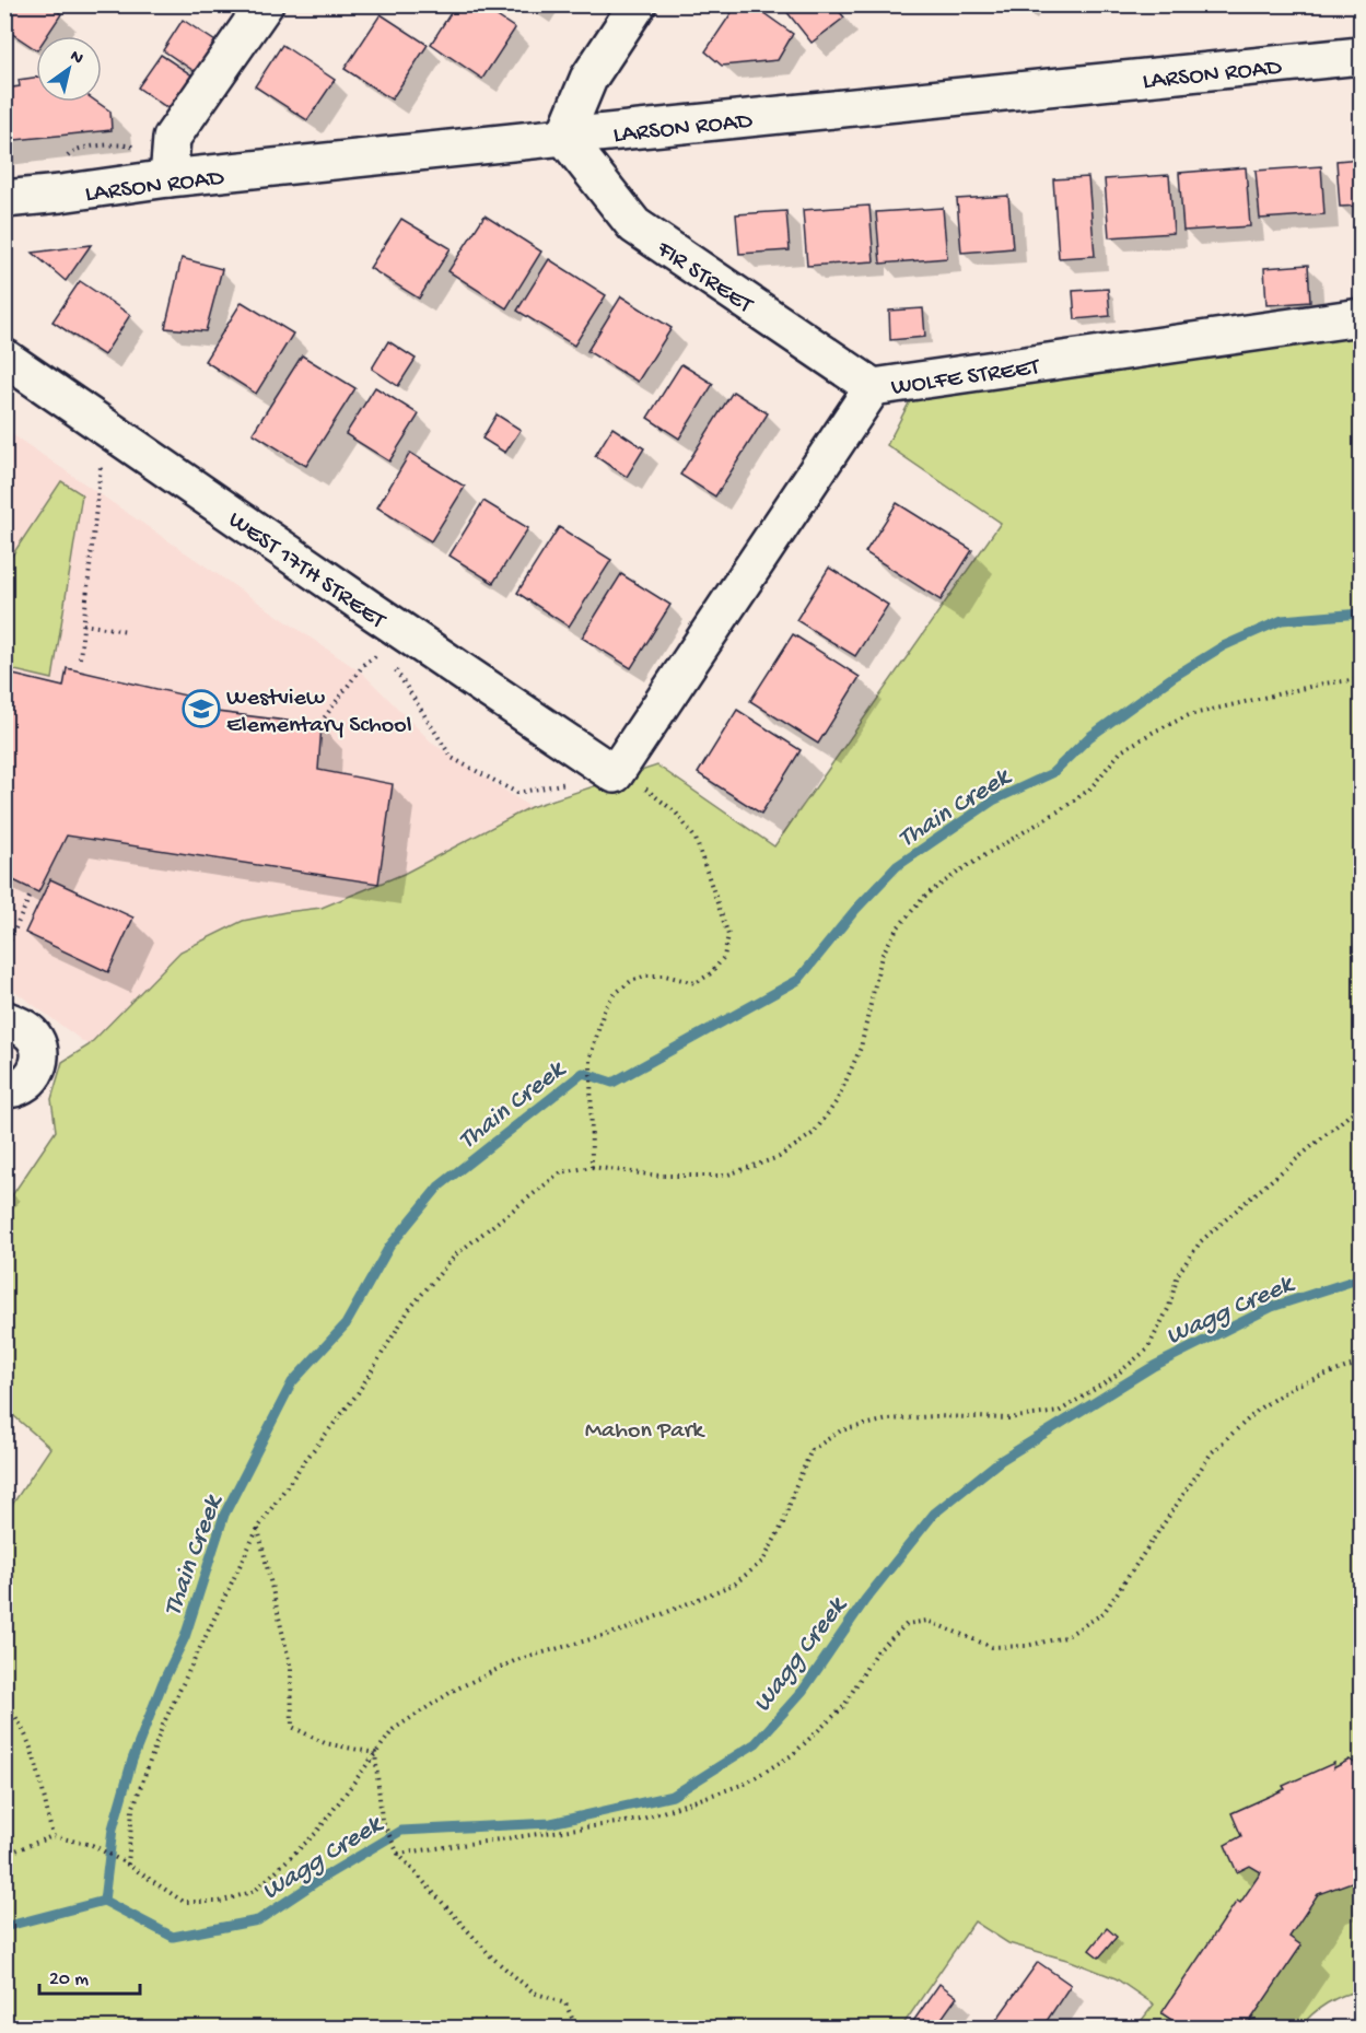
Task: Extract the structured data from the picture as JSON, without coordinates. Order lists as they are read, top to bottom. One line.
{"streets":{"street":["LARSON ROAD","FIR STREET","WOLFE STREET","WEST 17TH STREET"]},"crossings":[["LARSON ROAD","FIR STREET"],["FIR STREET","WOLFE STREET"],["WOLFE STREET","WEST 17TH STREET"]],"water":["Thain Creek","Wagg Creek"],"parks":["Mahon Park"],"places":{"school or university":["Westview Elementary School"]},"scale_bar":"20 m","north":"top right"}
